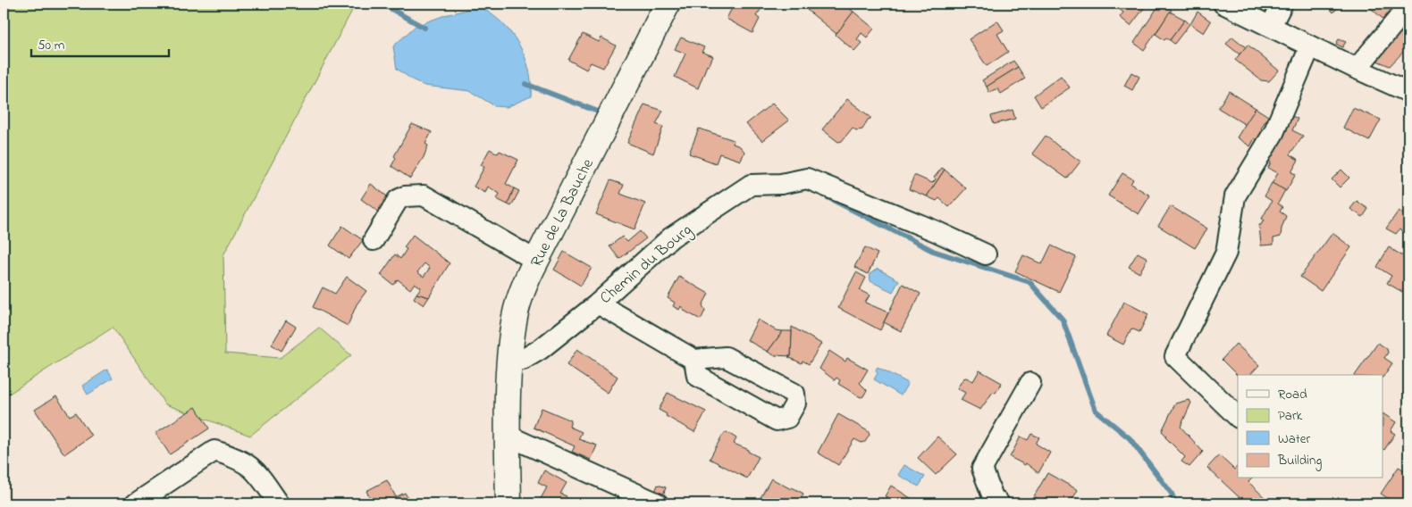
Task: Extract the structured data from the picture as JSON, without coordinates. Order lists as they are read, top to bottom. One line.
{"streets":{"street":["Rue de La Bauche","Chemin du Bourg"]},"crossings":[["Rue de La Bauche","Chemin du Bourg"]],"legend":["Road","Park","Water","Building"],"scale_bar":"50 m"}
